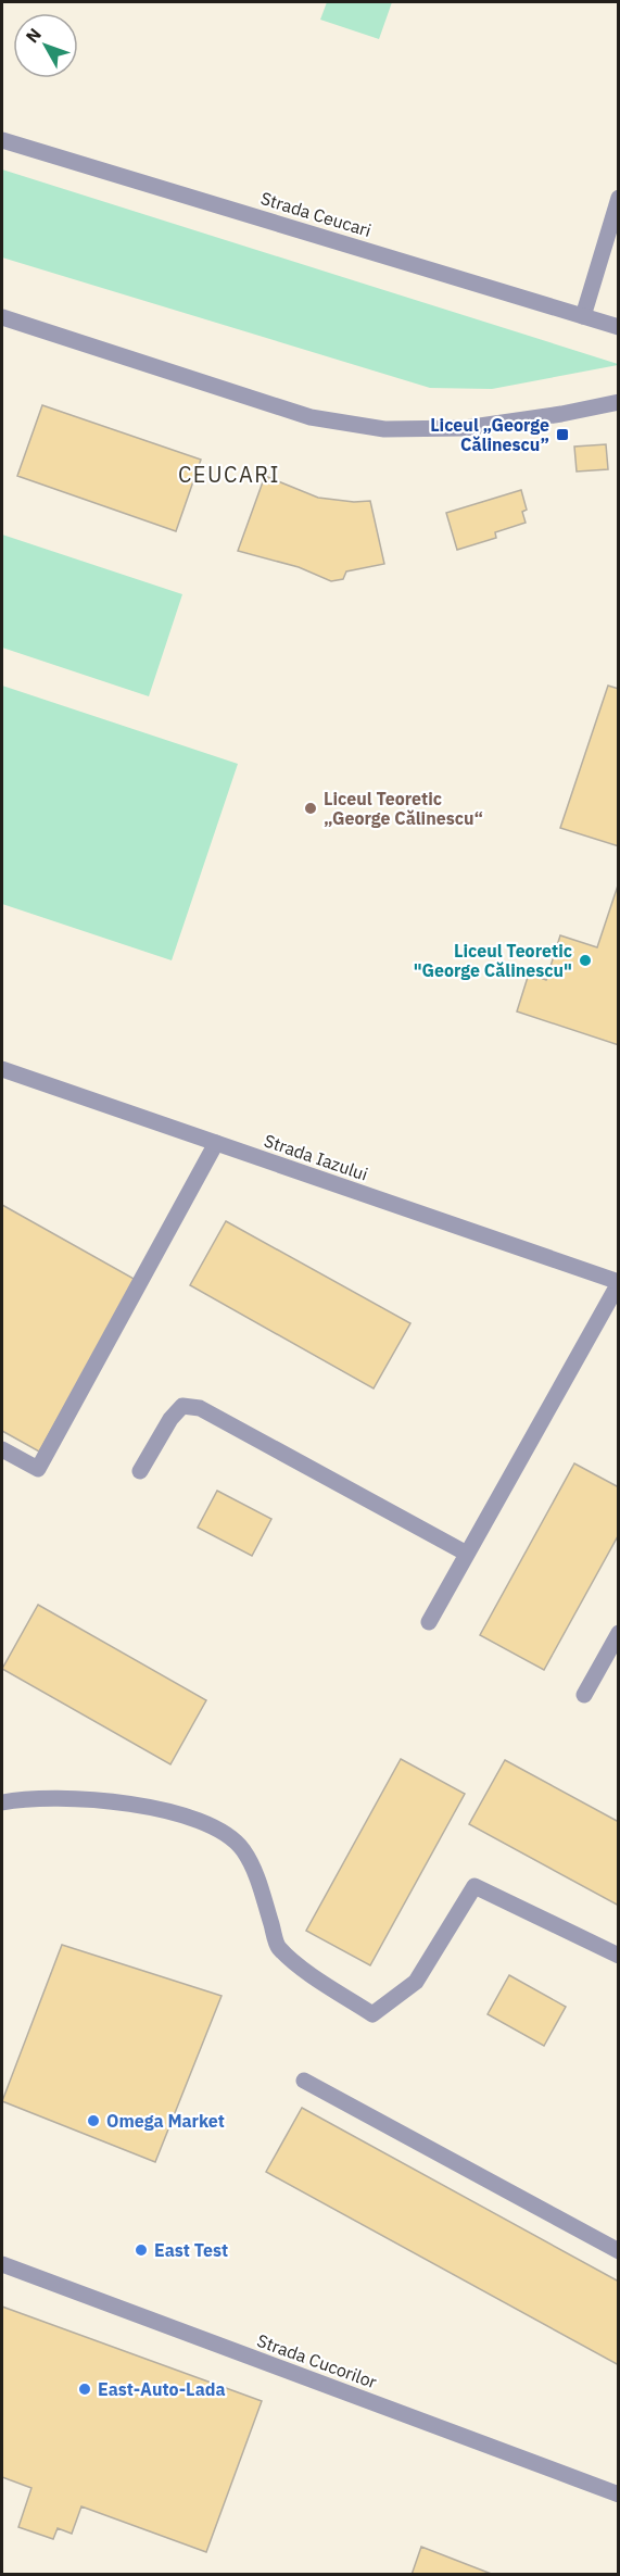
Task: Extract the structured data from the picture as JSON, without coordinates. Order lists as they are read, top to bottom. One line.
{"streets":{"street":["Strada Ceucari","Strada Iazului","Strada Cucorilor"]},"districts":["CEUCARI"],"places":{"transit":["Liceul „George Călinescu”"],"other":["Liceul Teoretic „George Călinescu“","Liceul Teoretic \"George Călinescu\"","Omega Market","East Test","East-Auto-Lada"]},"north":"top left"}
